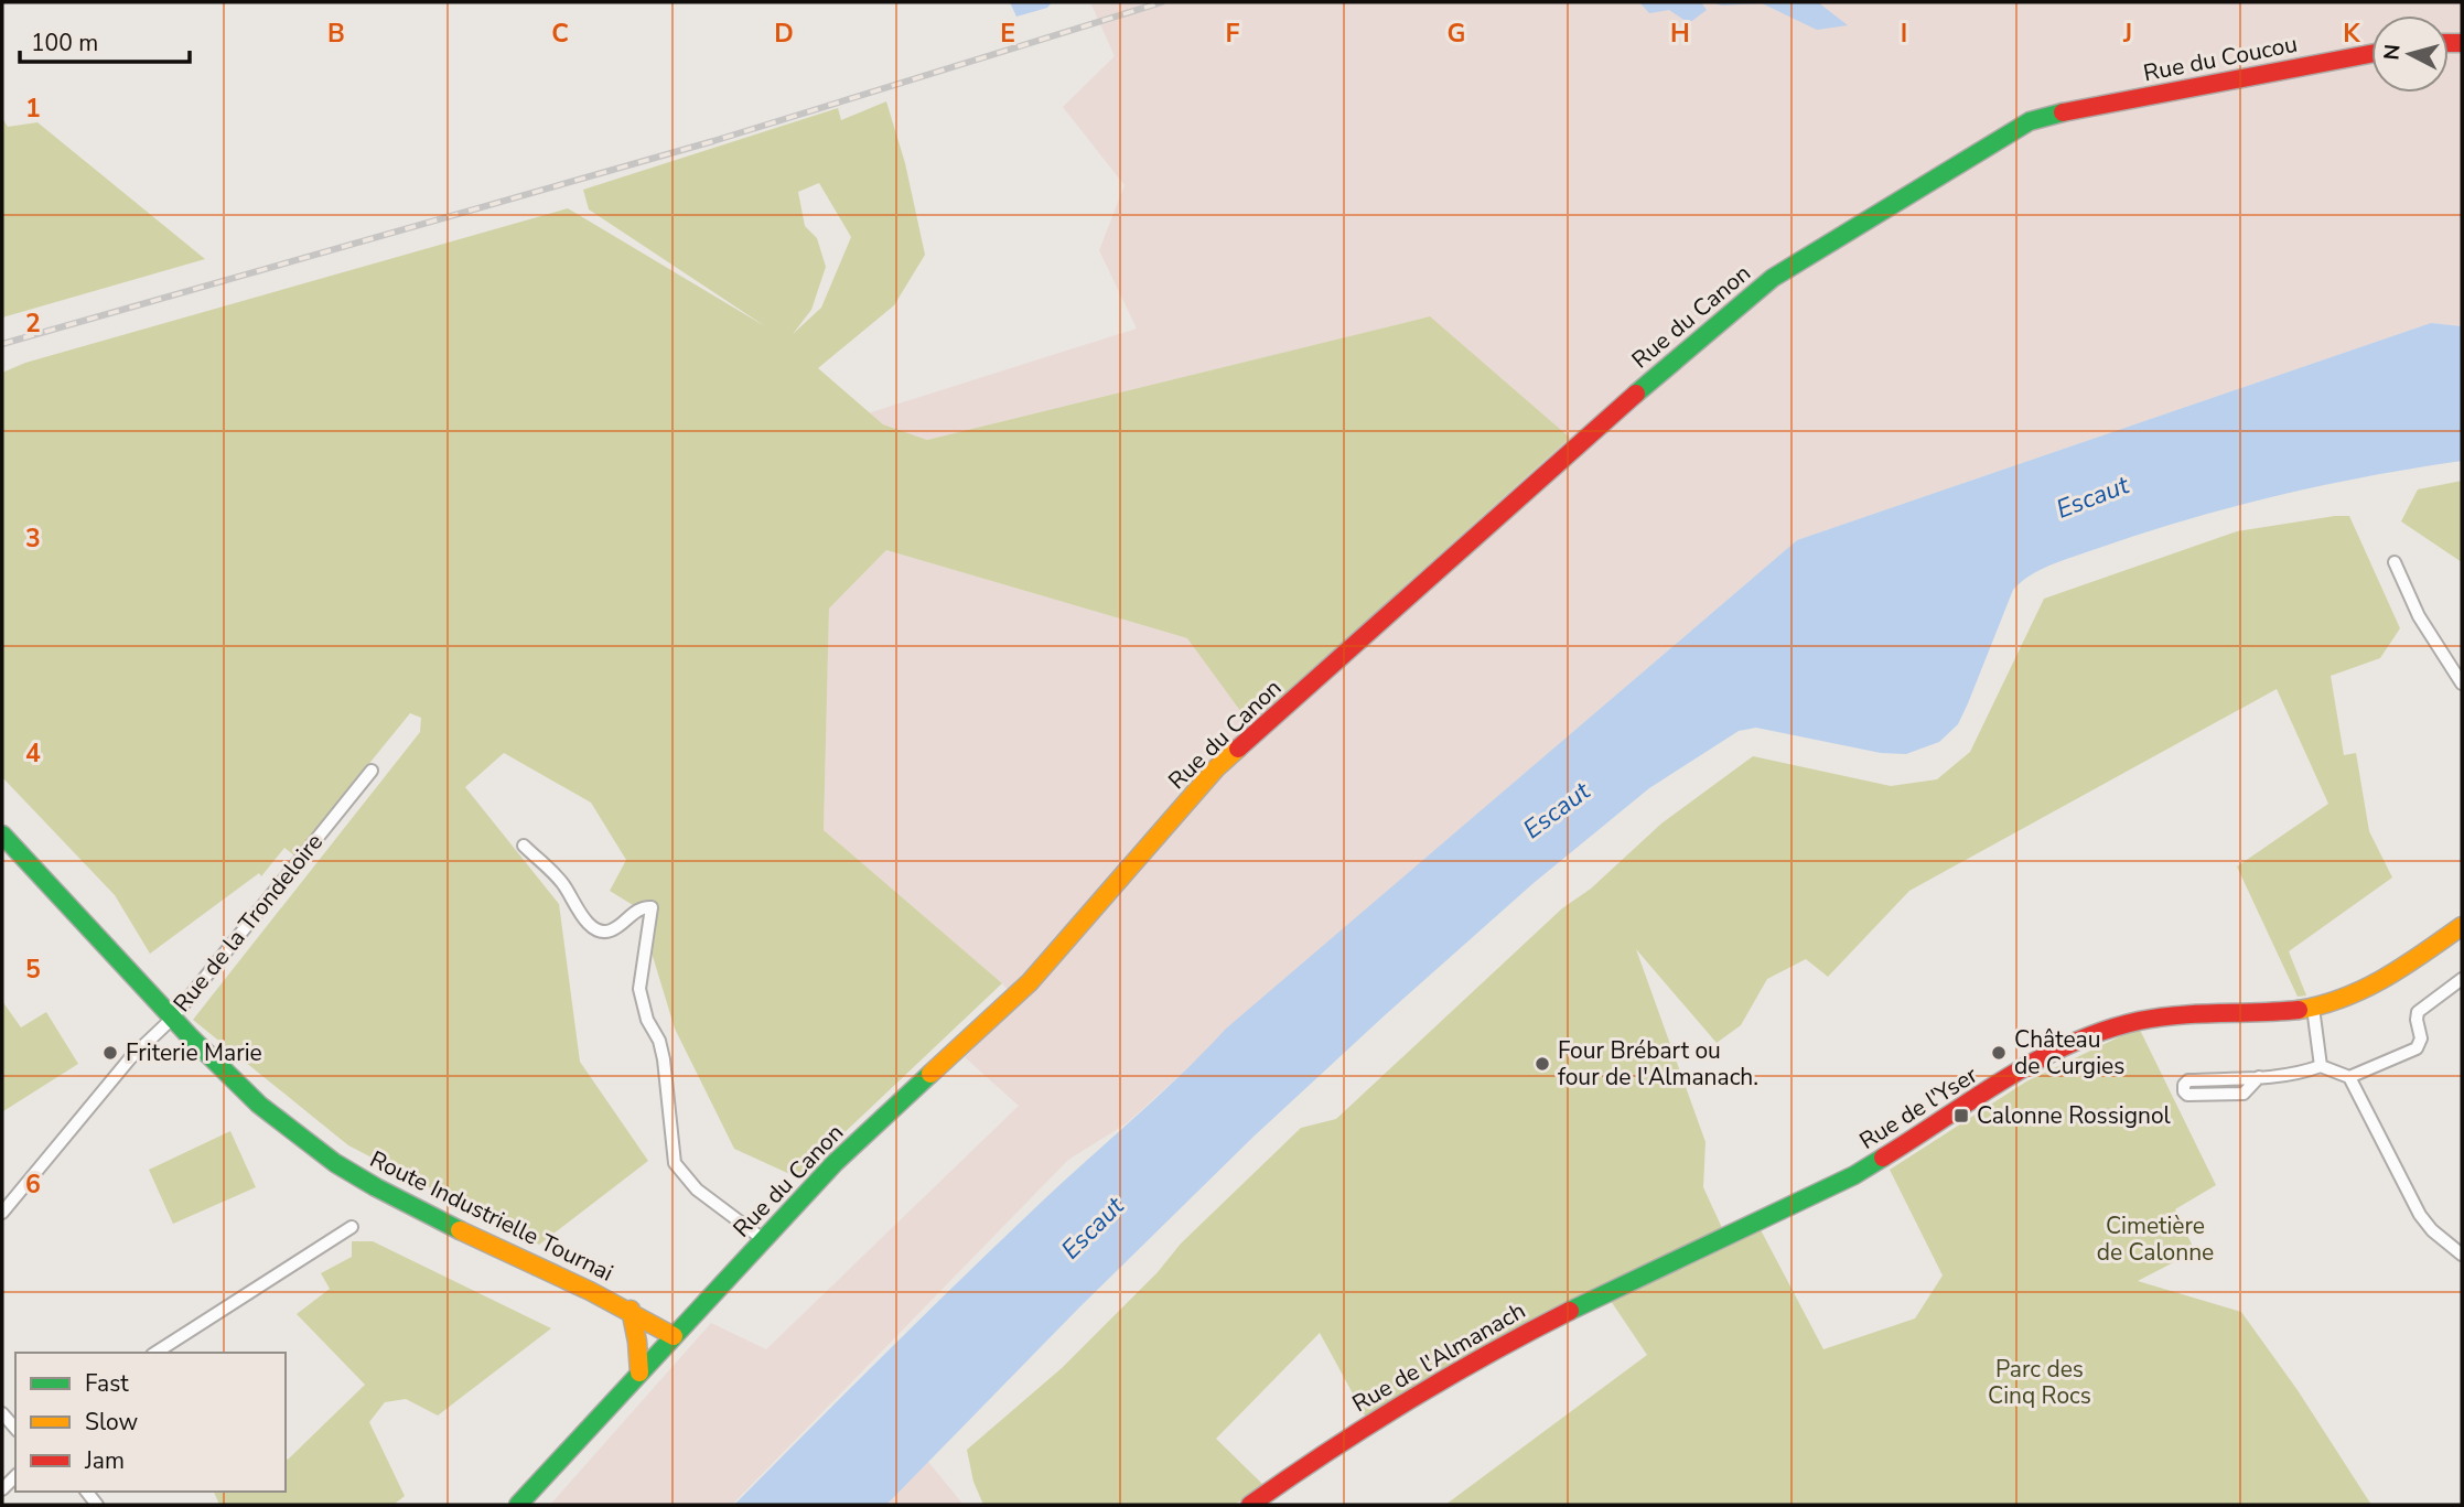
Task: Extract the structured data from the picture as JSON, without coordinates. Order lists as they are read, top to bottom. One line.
{"streets":{"main road":["Rue du Coucou","Rue du Canon","Rue de l'Yser","Route Industrielle Tournai","Rue de l'Almanach"],"street":["Rue de la Trondeloire"]},"crossings":[["Rue du Coucou","Rue du Canon"],["Rue du Canon","Route Industrielle Tournai"],["Rue de la Trondeloire","Route Industrielle Tournai"],["Rue de l'Yser","Rue de l'Almanach"]],"water":["Escaut"],"parks":["Cimetière de Calonne","Parc des Cinq Rocs"],"places":{"other":["Friterie Marie","Château de Curgies","Four Brébart ou four de l'Almanach."],"transit":["Calonne Rossignol"]},"legend":["Fast","Slow","Jam"],"scale_bar":"100 m","north":"left","grid":{"columns":["B","C","D","E","F","G","H","I","J","K"],"rows":["1","2","3","4","5","6"]}}
